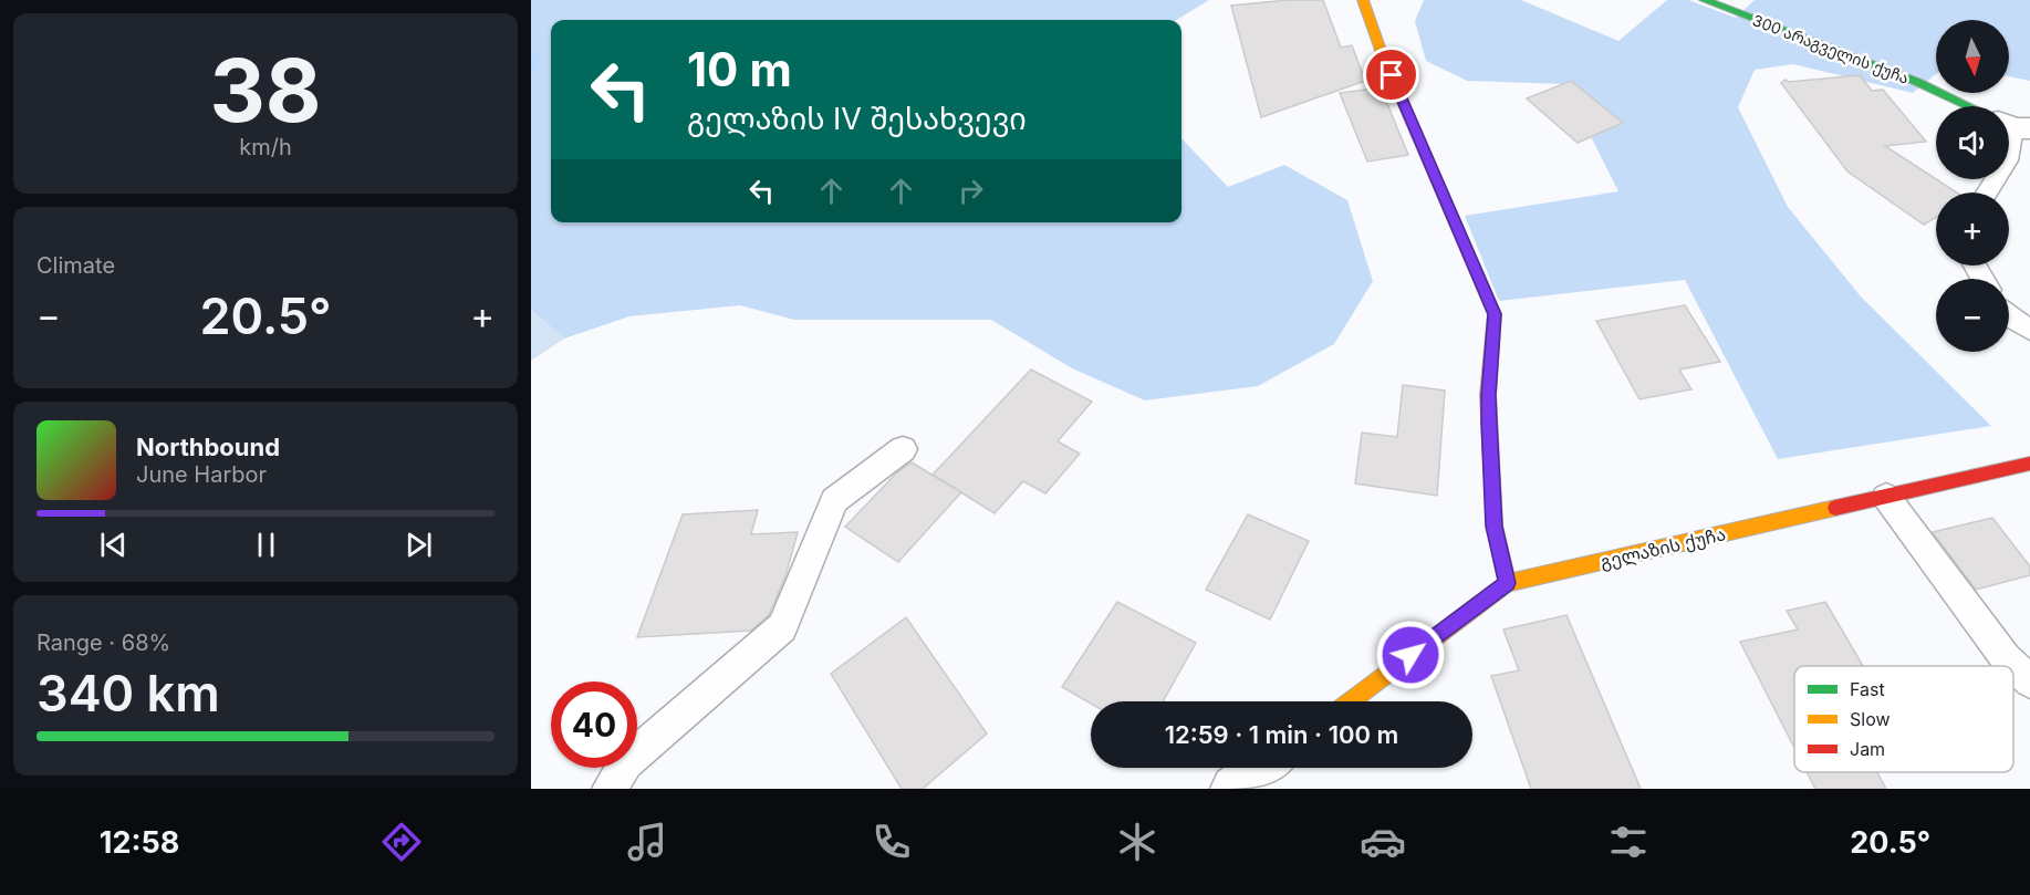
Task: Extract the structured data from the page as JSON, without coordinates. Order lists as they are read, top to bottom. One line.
{"streets":{"street":["300 არაგველის ქუჩა","გელაზის ქუჩა"]},"legend":["Fast","Slow","Jam"],"north":"bottom","page":{"tile":[["38","km/h"],"Climate",["Range · 68%","340 km"]],"map_buttons":["+","−"],"turn":["10 m","გელაზის IV შესახვევი"],"heat":["−","20.5°","+"],"song":["Northbound","June Harbor"],"limit":"40","trip":"12:59 · 1 min · 100 m","tabs":["12:58","20.5°"]}}
